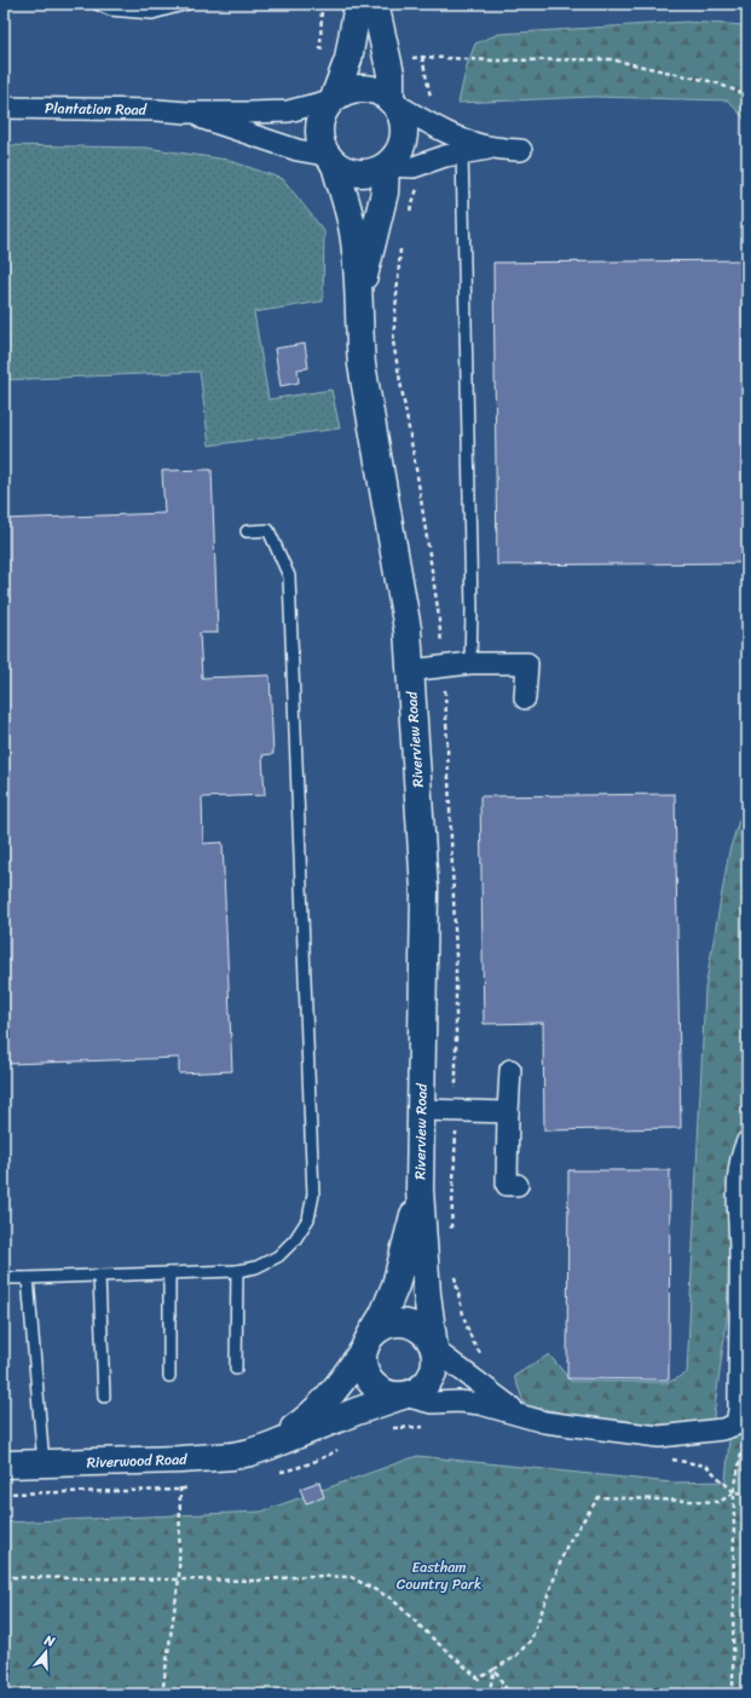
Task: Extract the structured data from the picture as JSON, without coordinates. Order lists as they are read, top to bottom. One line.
{"streets":{"street":["Plantation Road","Riverview Road","Riverwood Road"]},"crossings":[["Plantation Road","Riverview Road"],["Riverview Road","Riverwood Road"]],"parks":["Eastham Country Park"],"north":"top"}
